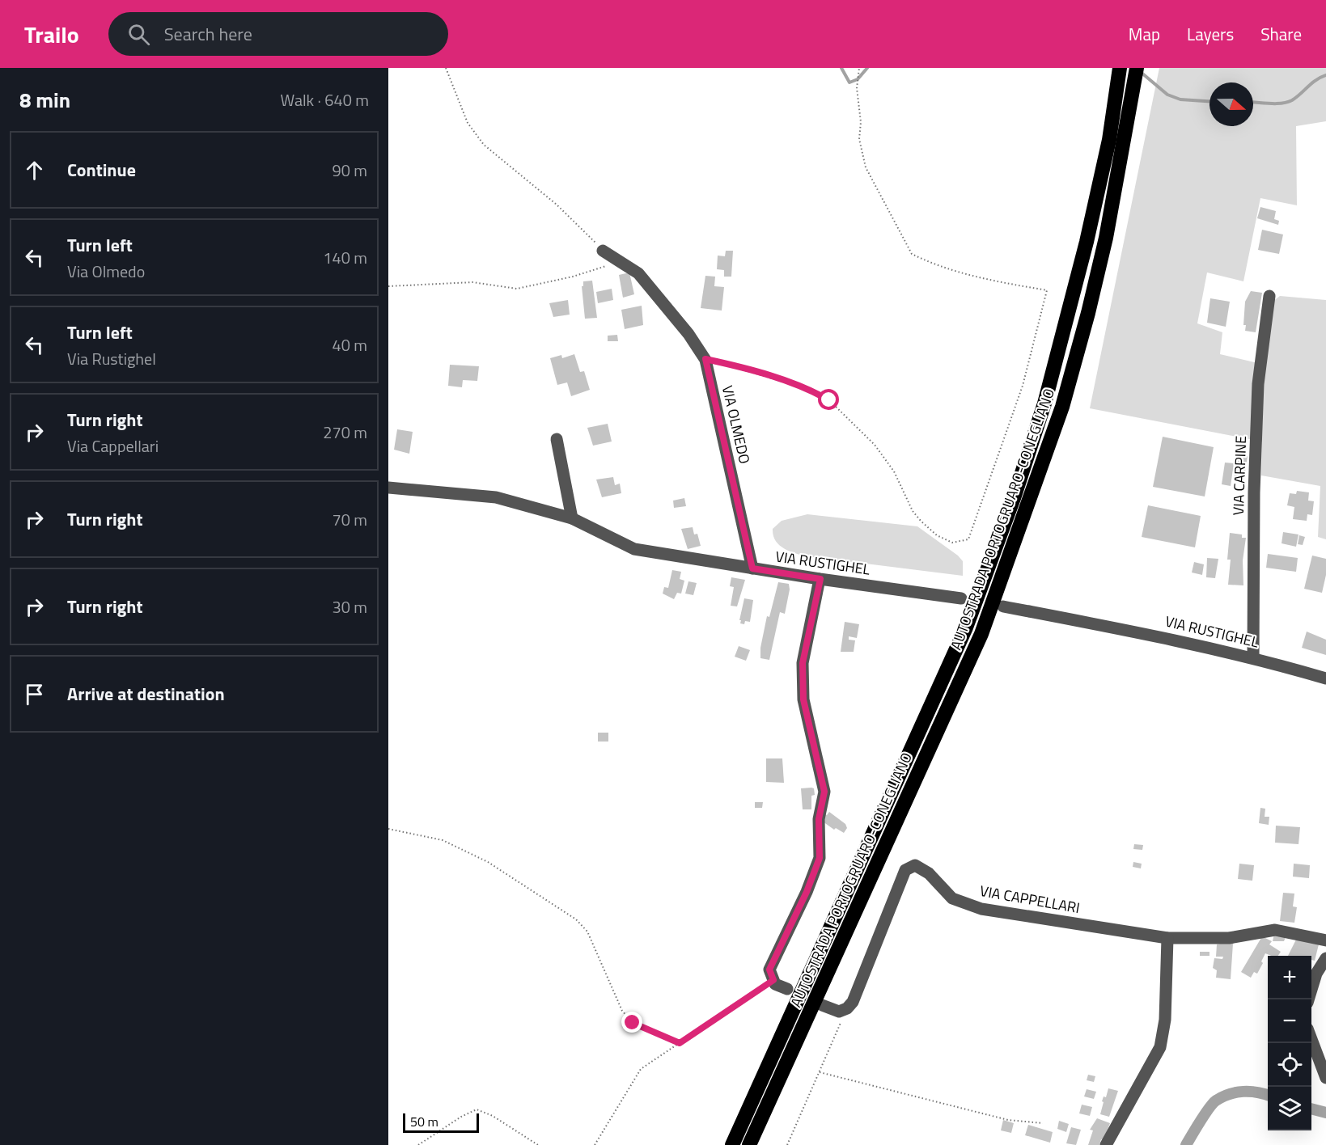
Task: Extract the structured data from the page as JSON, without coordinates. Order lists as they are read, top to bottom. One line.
{"streets":{"highway":["AUTOSTRADA PORTOGRUARO-CONEGLIANO"],"street":["VIA OLMEDO","VIA CARPINE","VIA RUSTIGHEL","VIA CAPPELLARI"]},"crossings":[["VIA OLMEDO","VIA RUSTIGHEL"],["VIA CARPINE","VIA RUSTIGHEL"]],"scale_bar":"50 m","north":"right","page":{"header":"Trailo","search":"Search here","nav":["Map","Layers","Share"],"heading":["8 min","Walk · 640 m"],"list":[["Continue","90 m"],["Turn left","Via Olmedo","140 m"],["Turn left","Via Rustighel","40 m"],["Turn right","Via Cappellari","270 m"],["Turn right","70 m"],["Turn right","30 m"],"Arrive at destination"],"map_buttons":["+","−"],"scale":"50 m"}}
